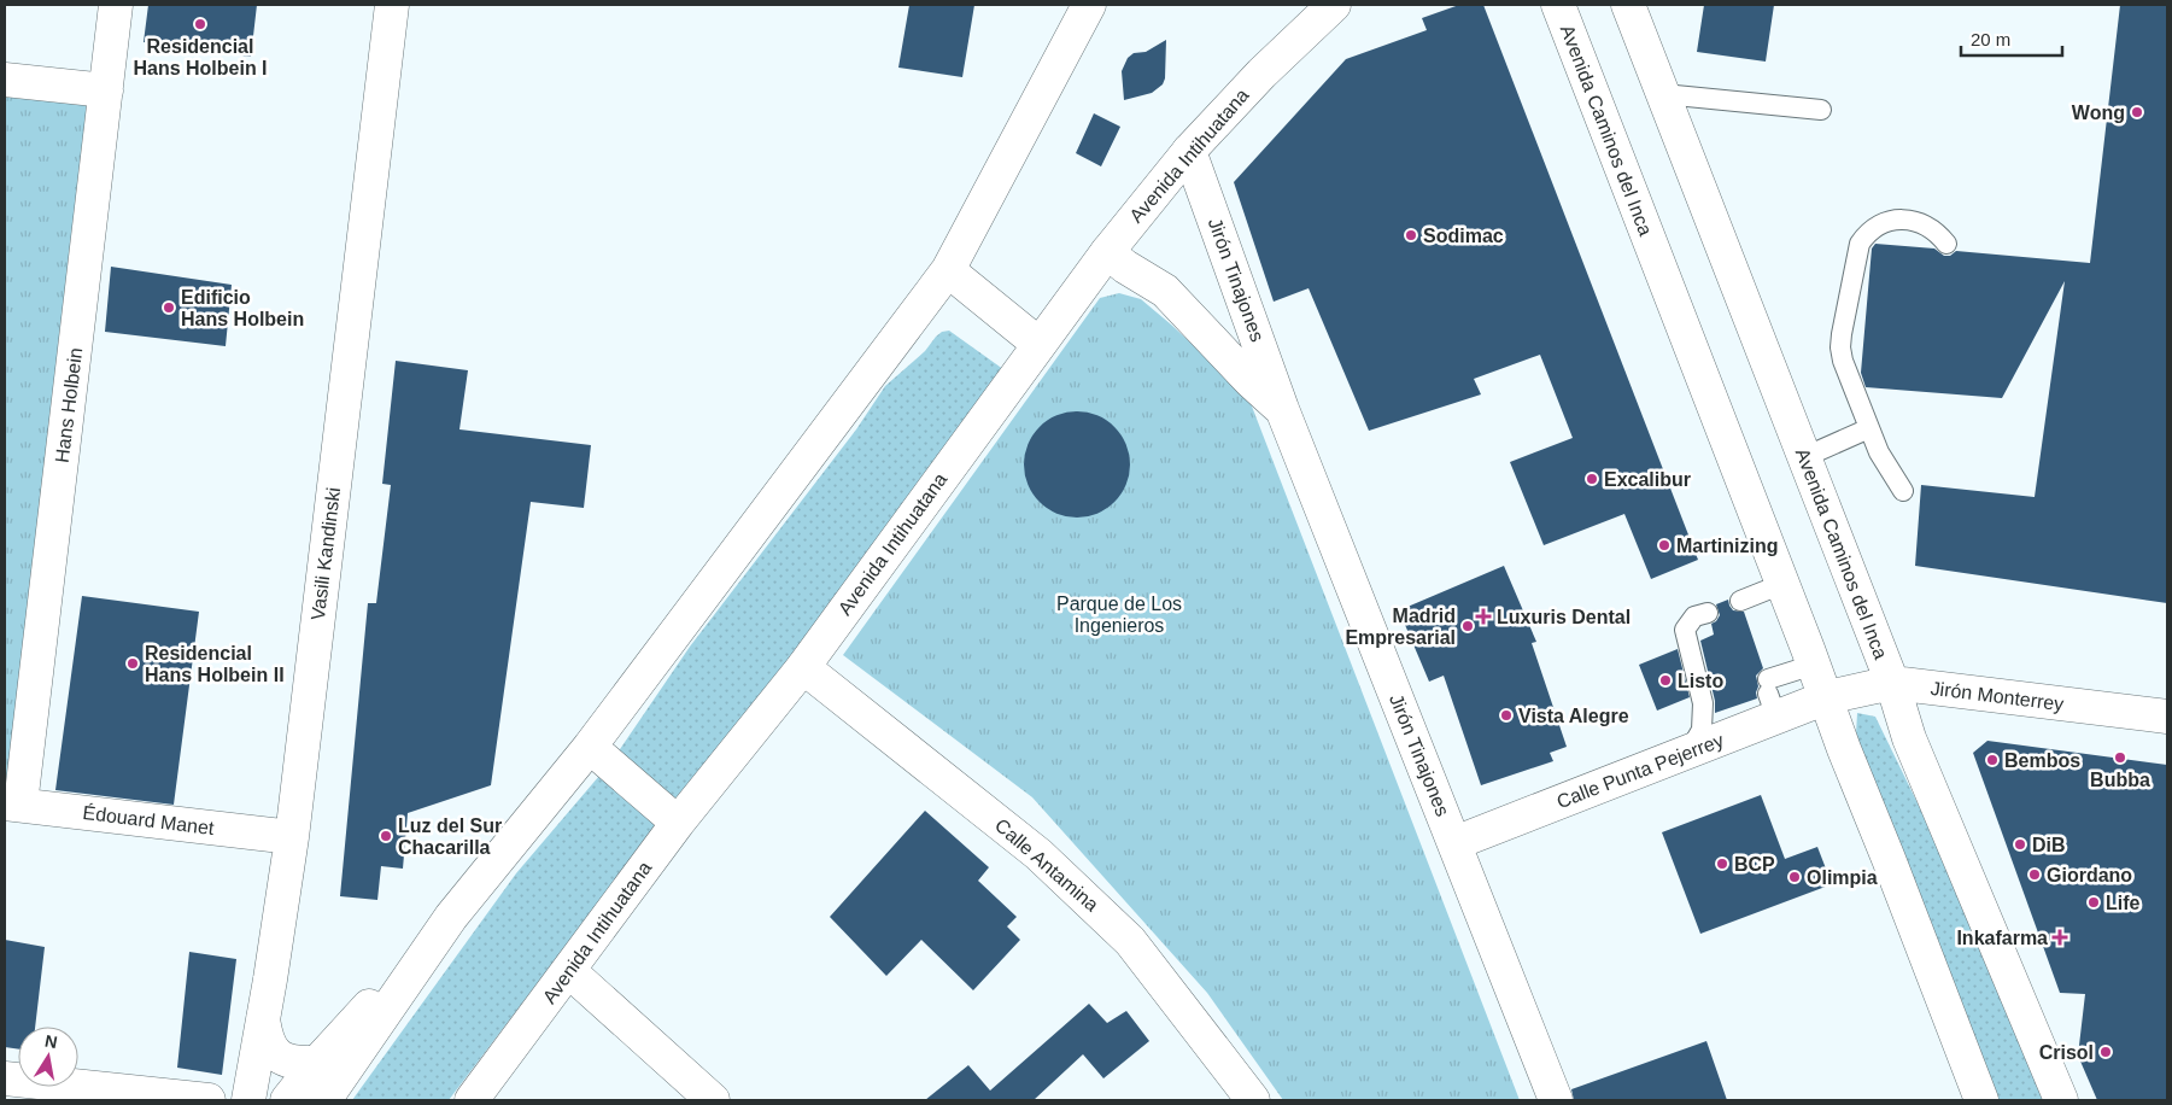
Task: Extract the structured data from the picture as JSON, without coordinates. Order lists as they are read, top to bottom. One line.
{"streets":{"street":["Avenida Caminos del Inca","Avenida Intihuatana","Jirón Tinajones","Hans Holbein","Vasili Kandinski","Jirón Monterrey","Calle Punta Pejerrey","Édouard Manet","Calle Antamina"]},"crossings":[["Avenida Caminos del Inca","Jirón Monterrey"],["Avenida Caminos del Inca","Calle Punta Pejerrey"],["Avenida Intihuatana","Jirón Tinajones"],["Avenida Intihuatana","Calle Antamina"],["Jirón Tinajones","Calle Punta Pejerrey"],["Hans Holbein","Édouard Manet"],["Vasili Kandinski","Édouard Manet"],["Jirón Monterrey","Calle Punta Pejerrey"]],"parks":["Parque de Los Ingenieros"],"places":{"other":["Residencial Hans Holbein I","Wong","Sodimac","Edificio Hans Holbein","Excalibur","Martinizing","Madrid Empresarial","Residencial Hans Holbein II","Listo","Vista Alegre","Bubba","Bembos","Luz del Sur Chacarilla","DiB","BCP","Giordano","Olimpia","Life","Crisol"],"health":["Luxuris Dental","Inkafarma"]},"scale_bar":"20 m","north":"top"}
